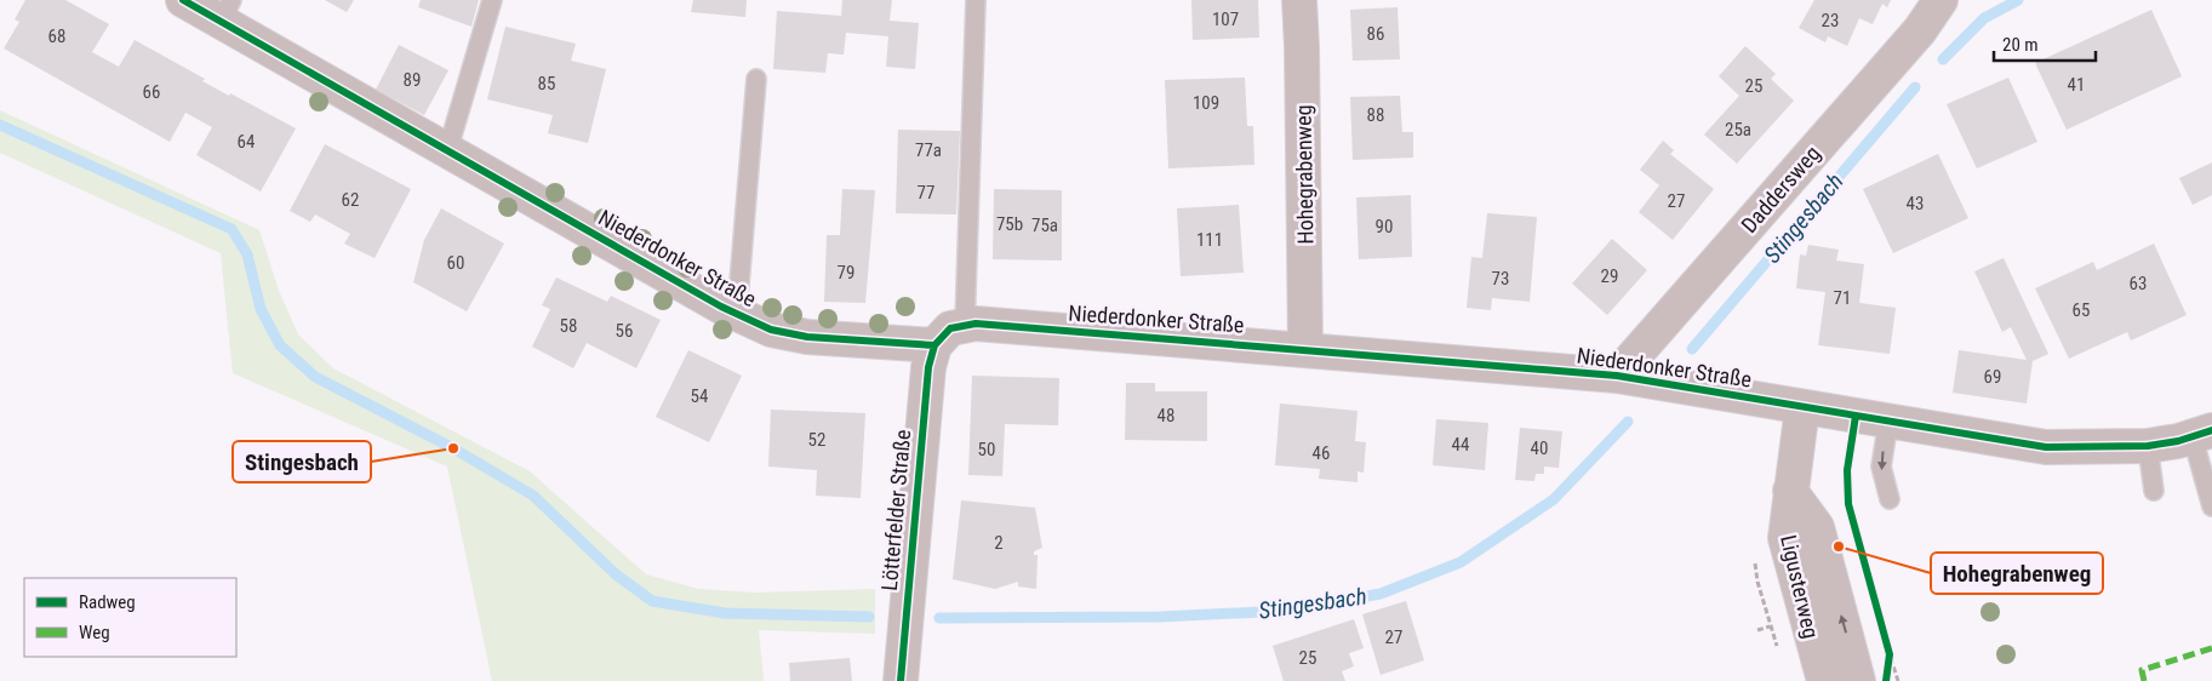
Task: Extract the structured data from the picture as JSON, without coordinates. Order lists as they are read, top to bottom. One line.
{"streets":{"street":["Hohegrabenweg","Daddersweg","Niederdonker Straße","Lötterfelder Straße","Ligusterweg"]},"crossings":[["Hohegrabenweg","Niederdonker Straße"],["Daddersweg","Niederdonker Straße"],["Niederdonker Straße","Lötterfelder Straße"],["Niederdonker Straße","Ligusterweg"]],"water":["Stingesbach"],"places":["Stingesbach","Hohegrabenweg"],"house_numbers":["107","23","86","68","89","85","41","25","66","109","88","25a","64","77a","77","62","27","43","75b","75a","90","111","60","79","29","73","63","71","65","58","56","69","54","48","52","44","40","50","46","2","27","25"],"legend":["Radweg","Weg"],"scale_bar":"20 m"}
